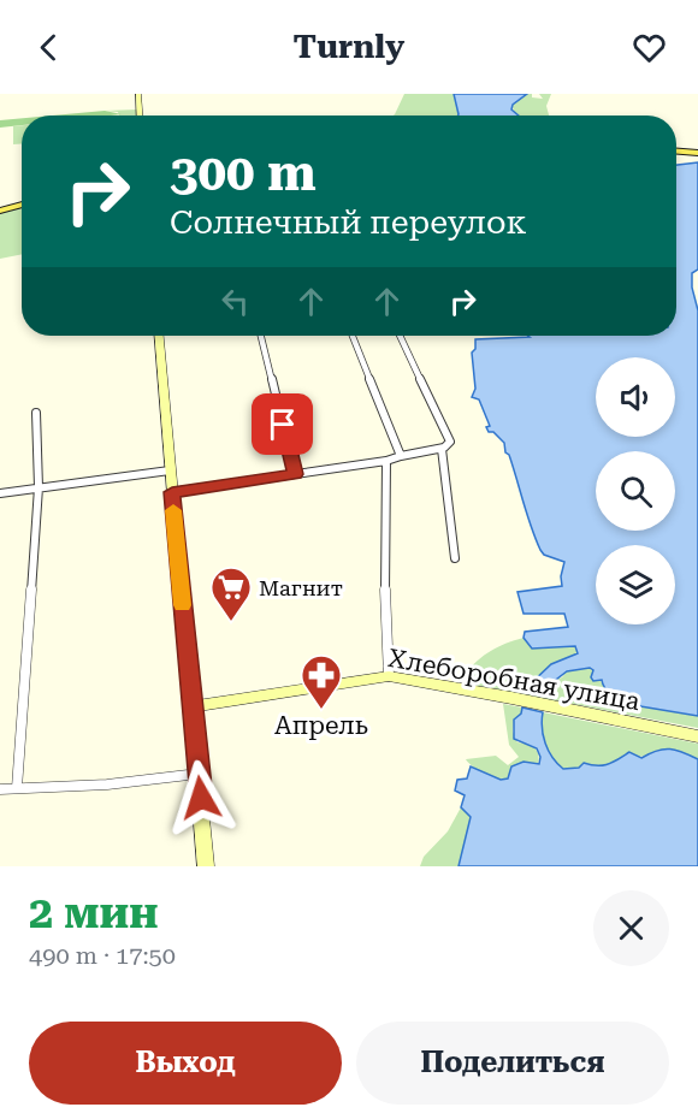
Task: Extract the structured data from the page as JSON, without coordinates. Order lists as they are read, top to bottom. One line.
{"streets":{"street":["Хлеборобная улица"]},"places":{"supermarket":["Магнит"],"pharmacy":["Апрель"]},"page":{"header":"Turnly","turn":["300 m","Солнечный переулок"],"heading":["2 мин","490 m · 17:50"],"buttons":["Выход","Поделиться"]}}
